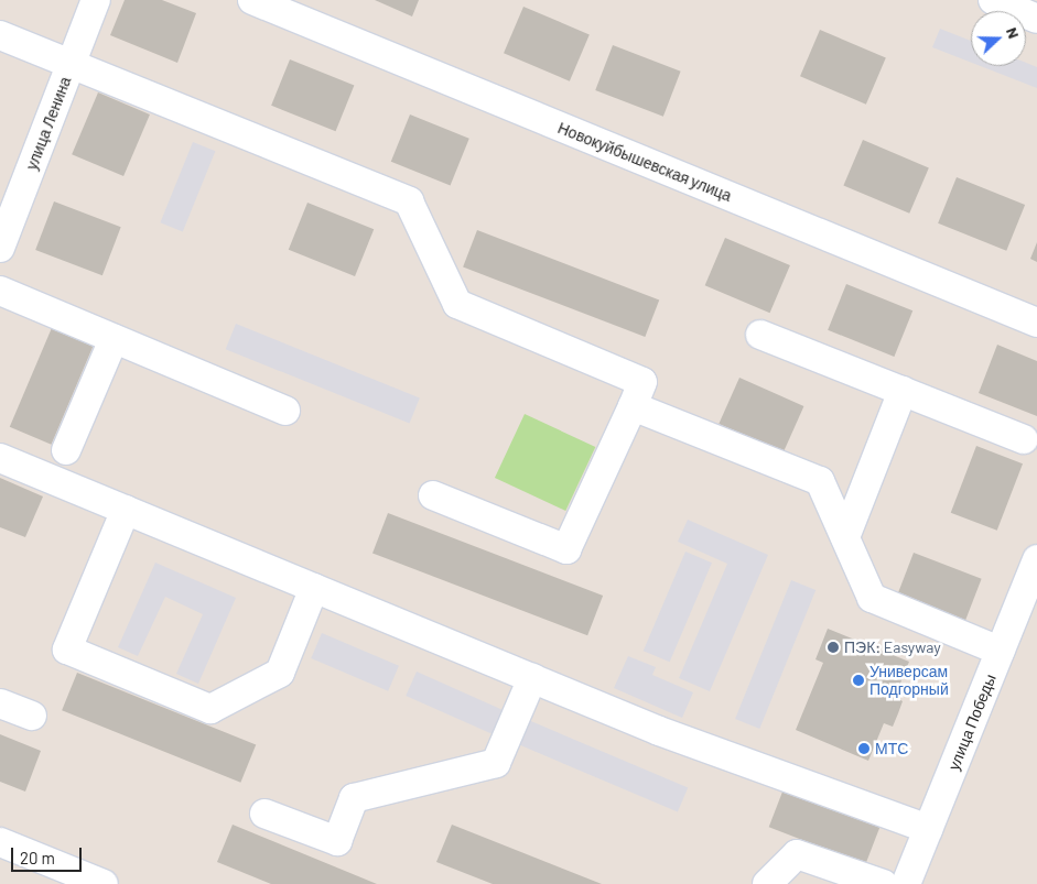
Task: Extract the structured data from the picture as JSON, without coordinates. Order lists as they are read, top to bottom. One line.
{"streets":{"street":["улица Ленина","Новокуйбышевская улица","улица Победы"]},"places":["ПЭК: Easyway","Универсам Подгорный","МТС"],"scale_bar":"20 m","north":"right"}
